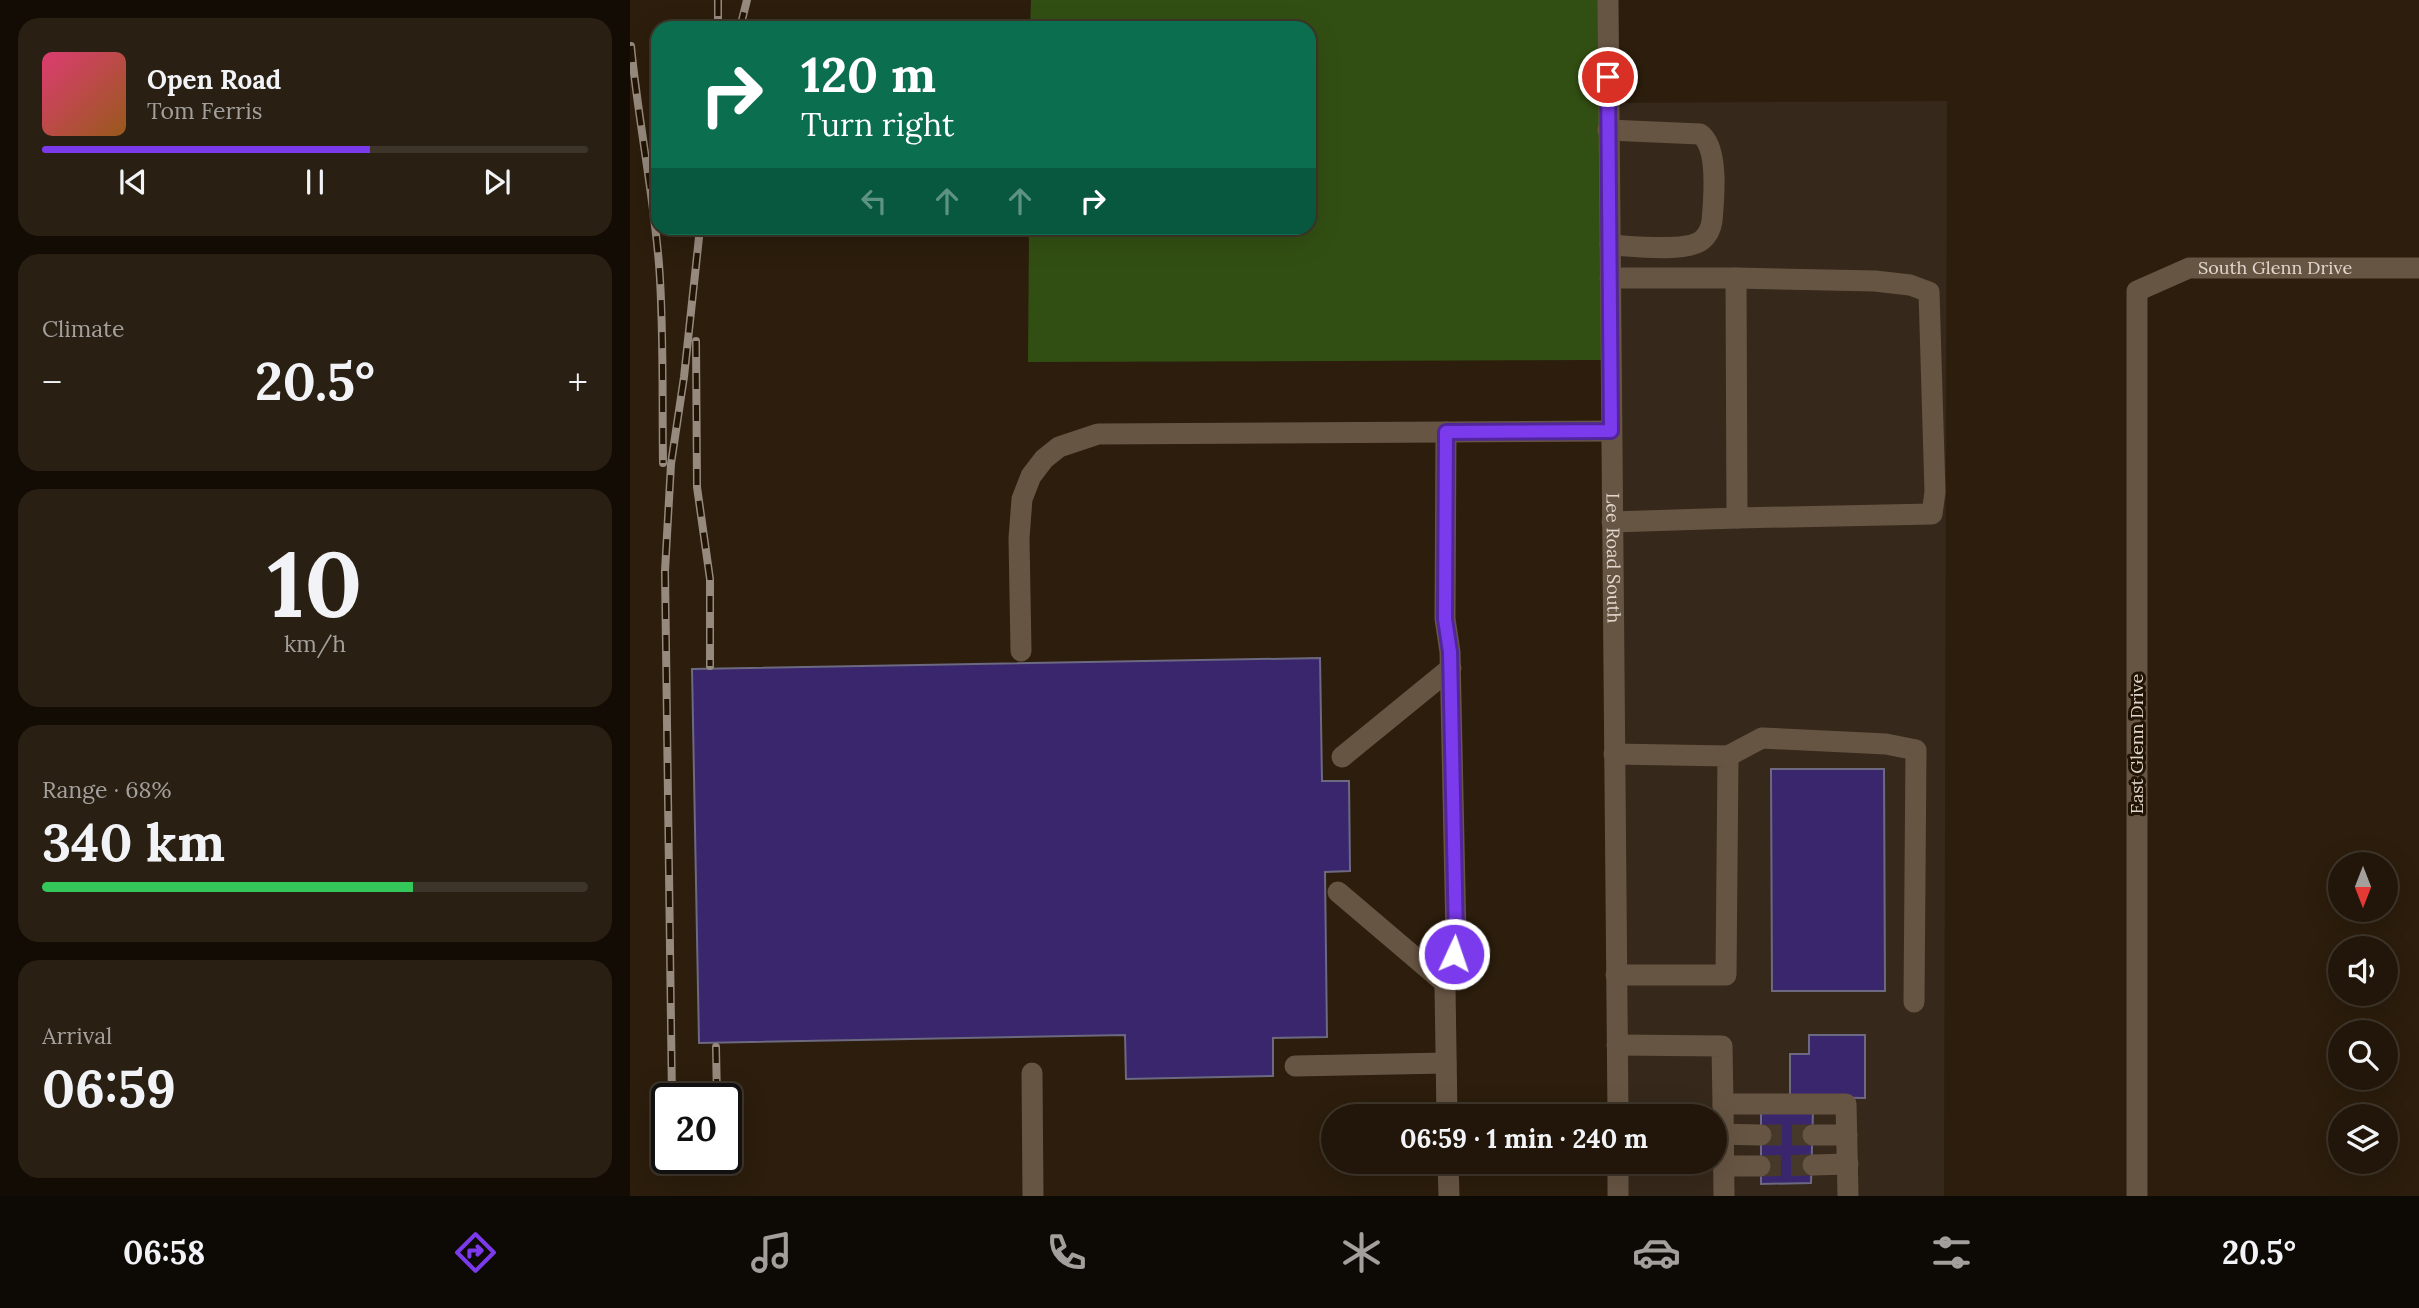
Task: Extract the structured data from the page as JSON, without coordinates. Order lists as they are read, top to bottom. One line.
{"streets":{"street":["South Glenn Drive","Lee Road South","East Glenn Drive"]},"crossings":[["South Glenn Drive","East Glenn Drive"]],"north":"bottom","page":{"turn":["120 m","Turn right"],"song":["Open Road","Tom Ferris"],"tile":["Climate",["10","km/h"],["Range · 68%","340 km"],["Arrival","06:59"]],"heat":["−","20.5°","+"],"limit":"20","trip":"06:59 · 1 min · 240 m","tabs":["06:58","20.5°"]}}
